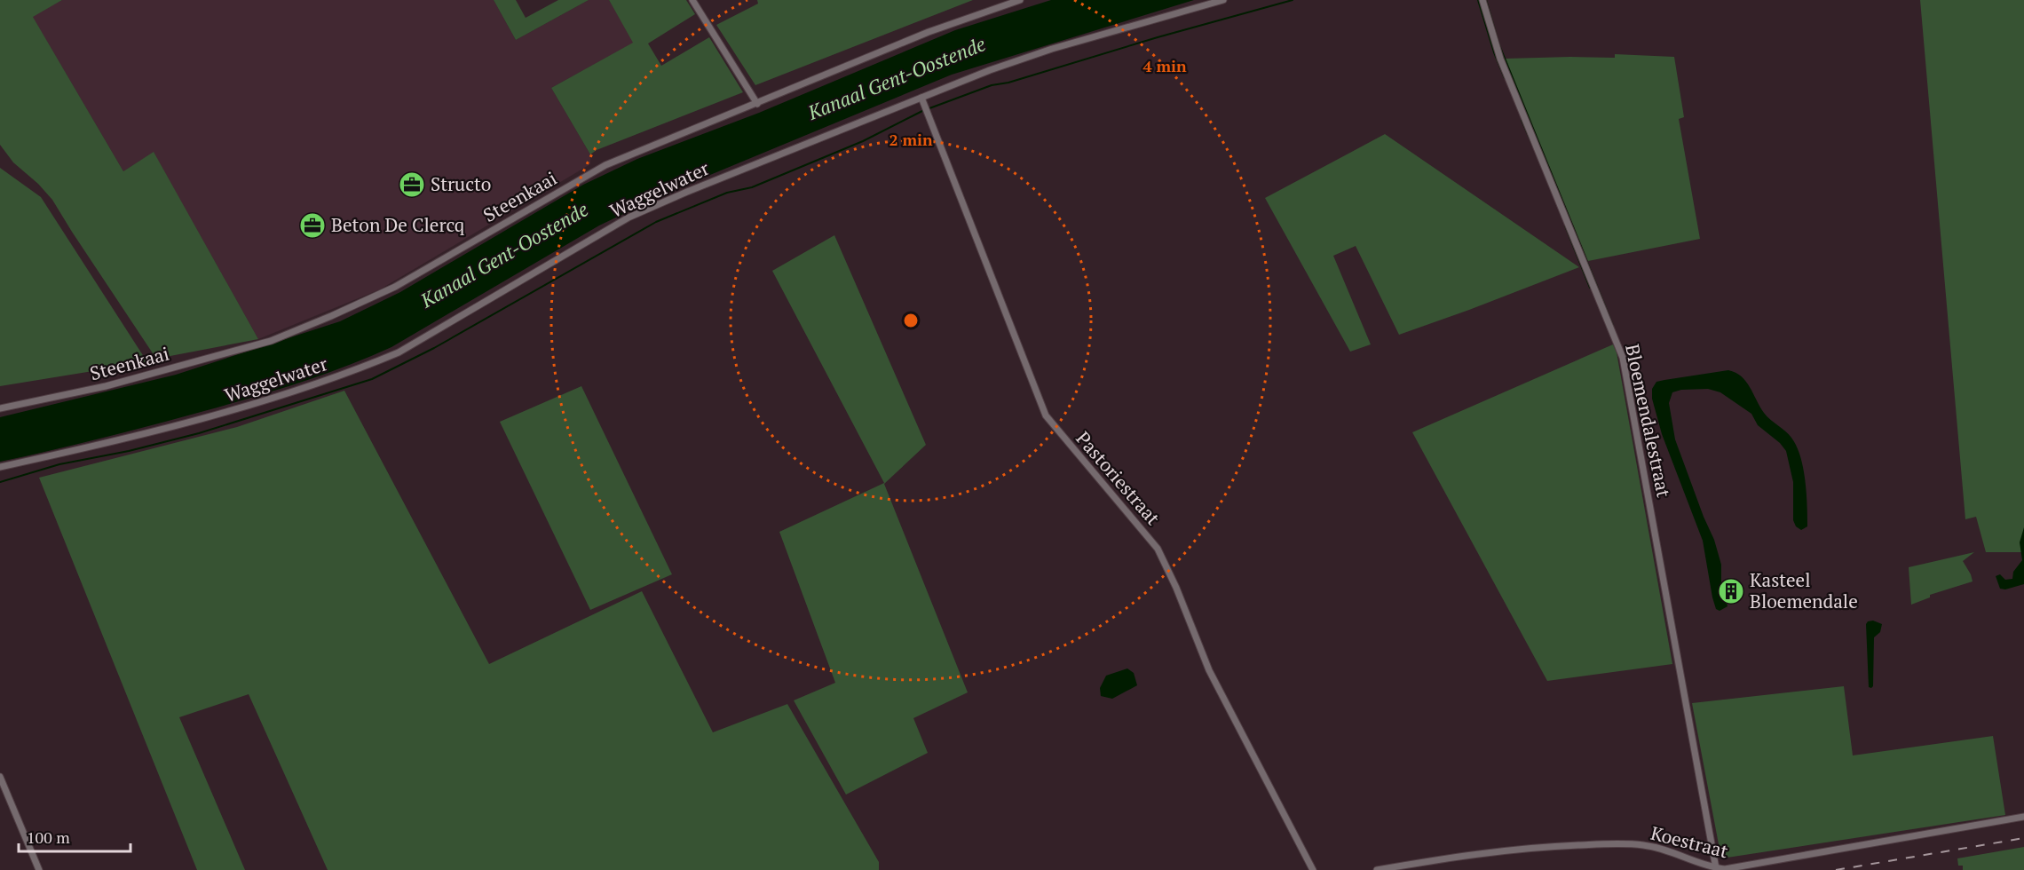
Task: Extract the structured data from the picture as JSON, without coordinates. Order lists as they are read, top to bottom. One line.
{"streets":{"street":["Waggelwater","Steenkaai","Bloemendalestraat","Pastoriestraat","Koestraat"]},"crossings":[["Waggelwater","Pastoriestraat"],["Bloemendalestraat","Koestraat"]],"water":["Kanaal Gent-Oostende"],"places":{"office":["Structo","Beton De Clercq"],"building":["Kasteel Bloemendale"]},"scale_bar":"100 m","rings":["4 min","2 min"]}
